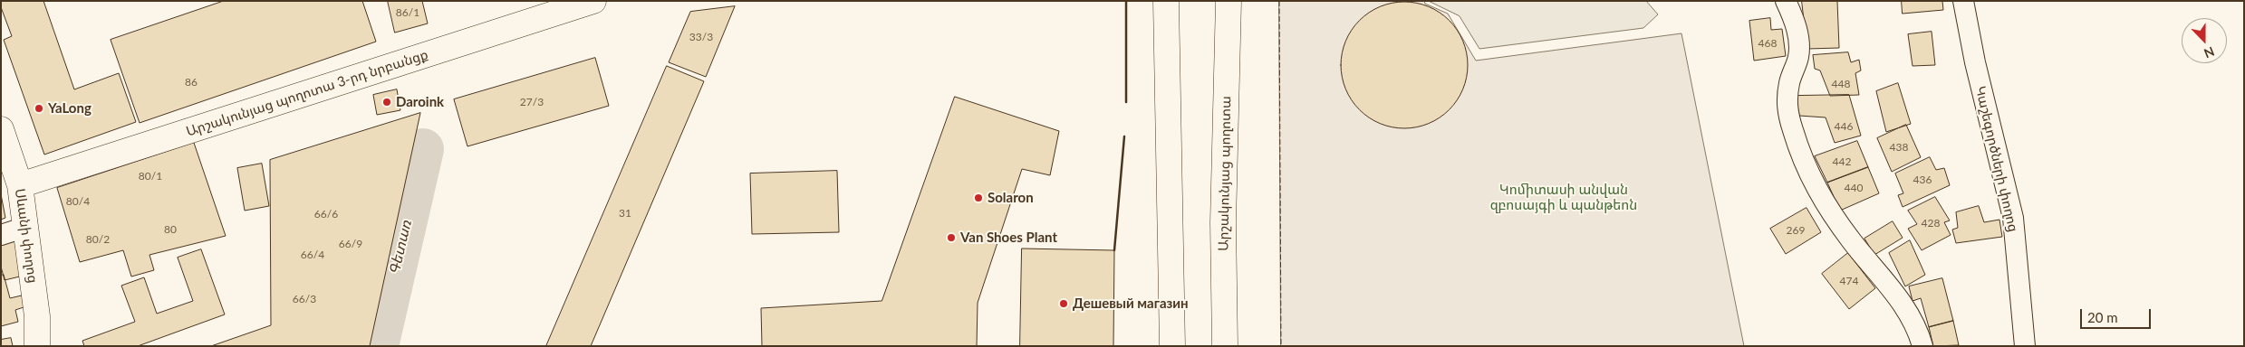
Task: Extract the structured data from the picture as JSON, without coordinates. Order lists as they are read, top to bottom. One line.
{"streets":{"street":["Արշակունյաց պողոտա 3-րդ նրբանցք","Կաշեգործների փողոց","Արշակունյաց պողոտա","Սևանի փողոց"]},"crossings":[["Արշակունյաց պողոտա 3-րդ նրբանցք","Սևանի փողոց"]],"water":["Գետառ"],"parks":["Կոմիտասի անվան զբոսայգի և պանթեոն"],"places":["Daroink","YaLong","Solaron","Van Shoes Plant","Дешевый магазин"],"house_numbers":["86/1","33/3","468","86","448","27/3","446","438","442","80/1","436","440","80/4","31","66/6","428","80","269","80/2","66/9","66/4","474","66/3"],"scale_bar":"20 m","north":"bottom"}
